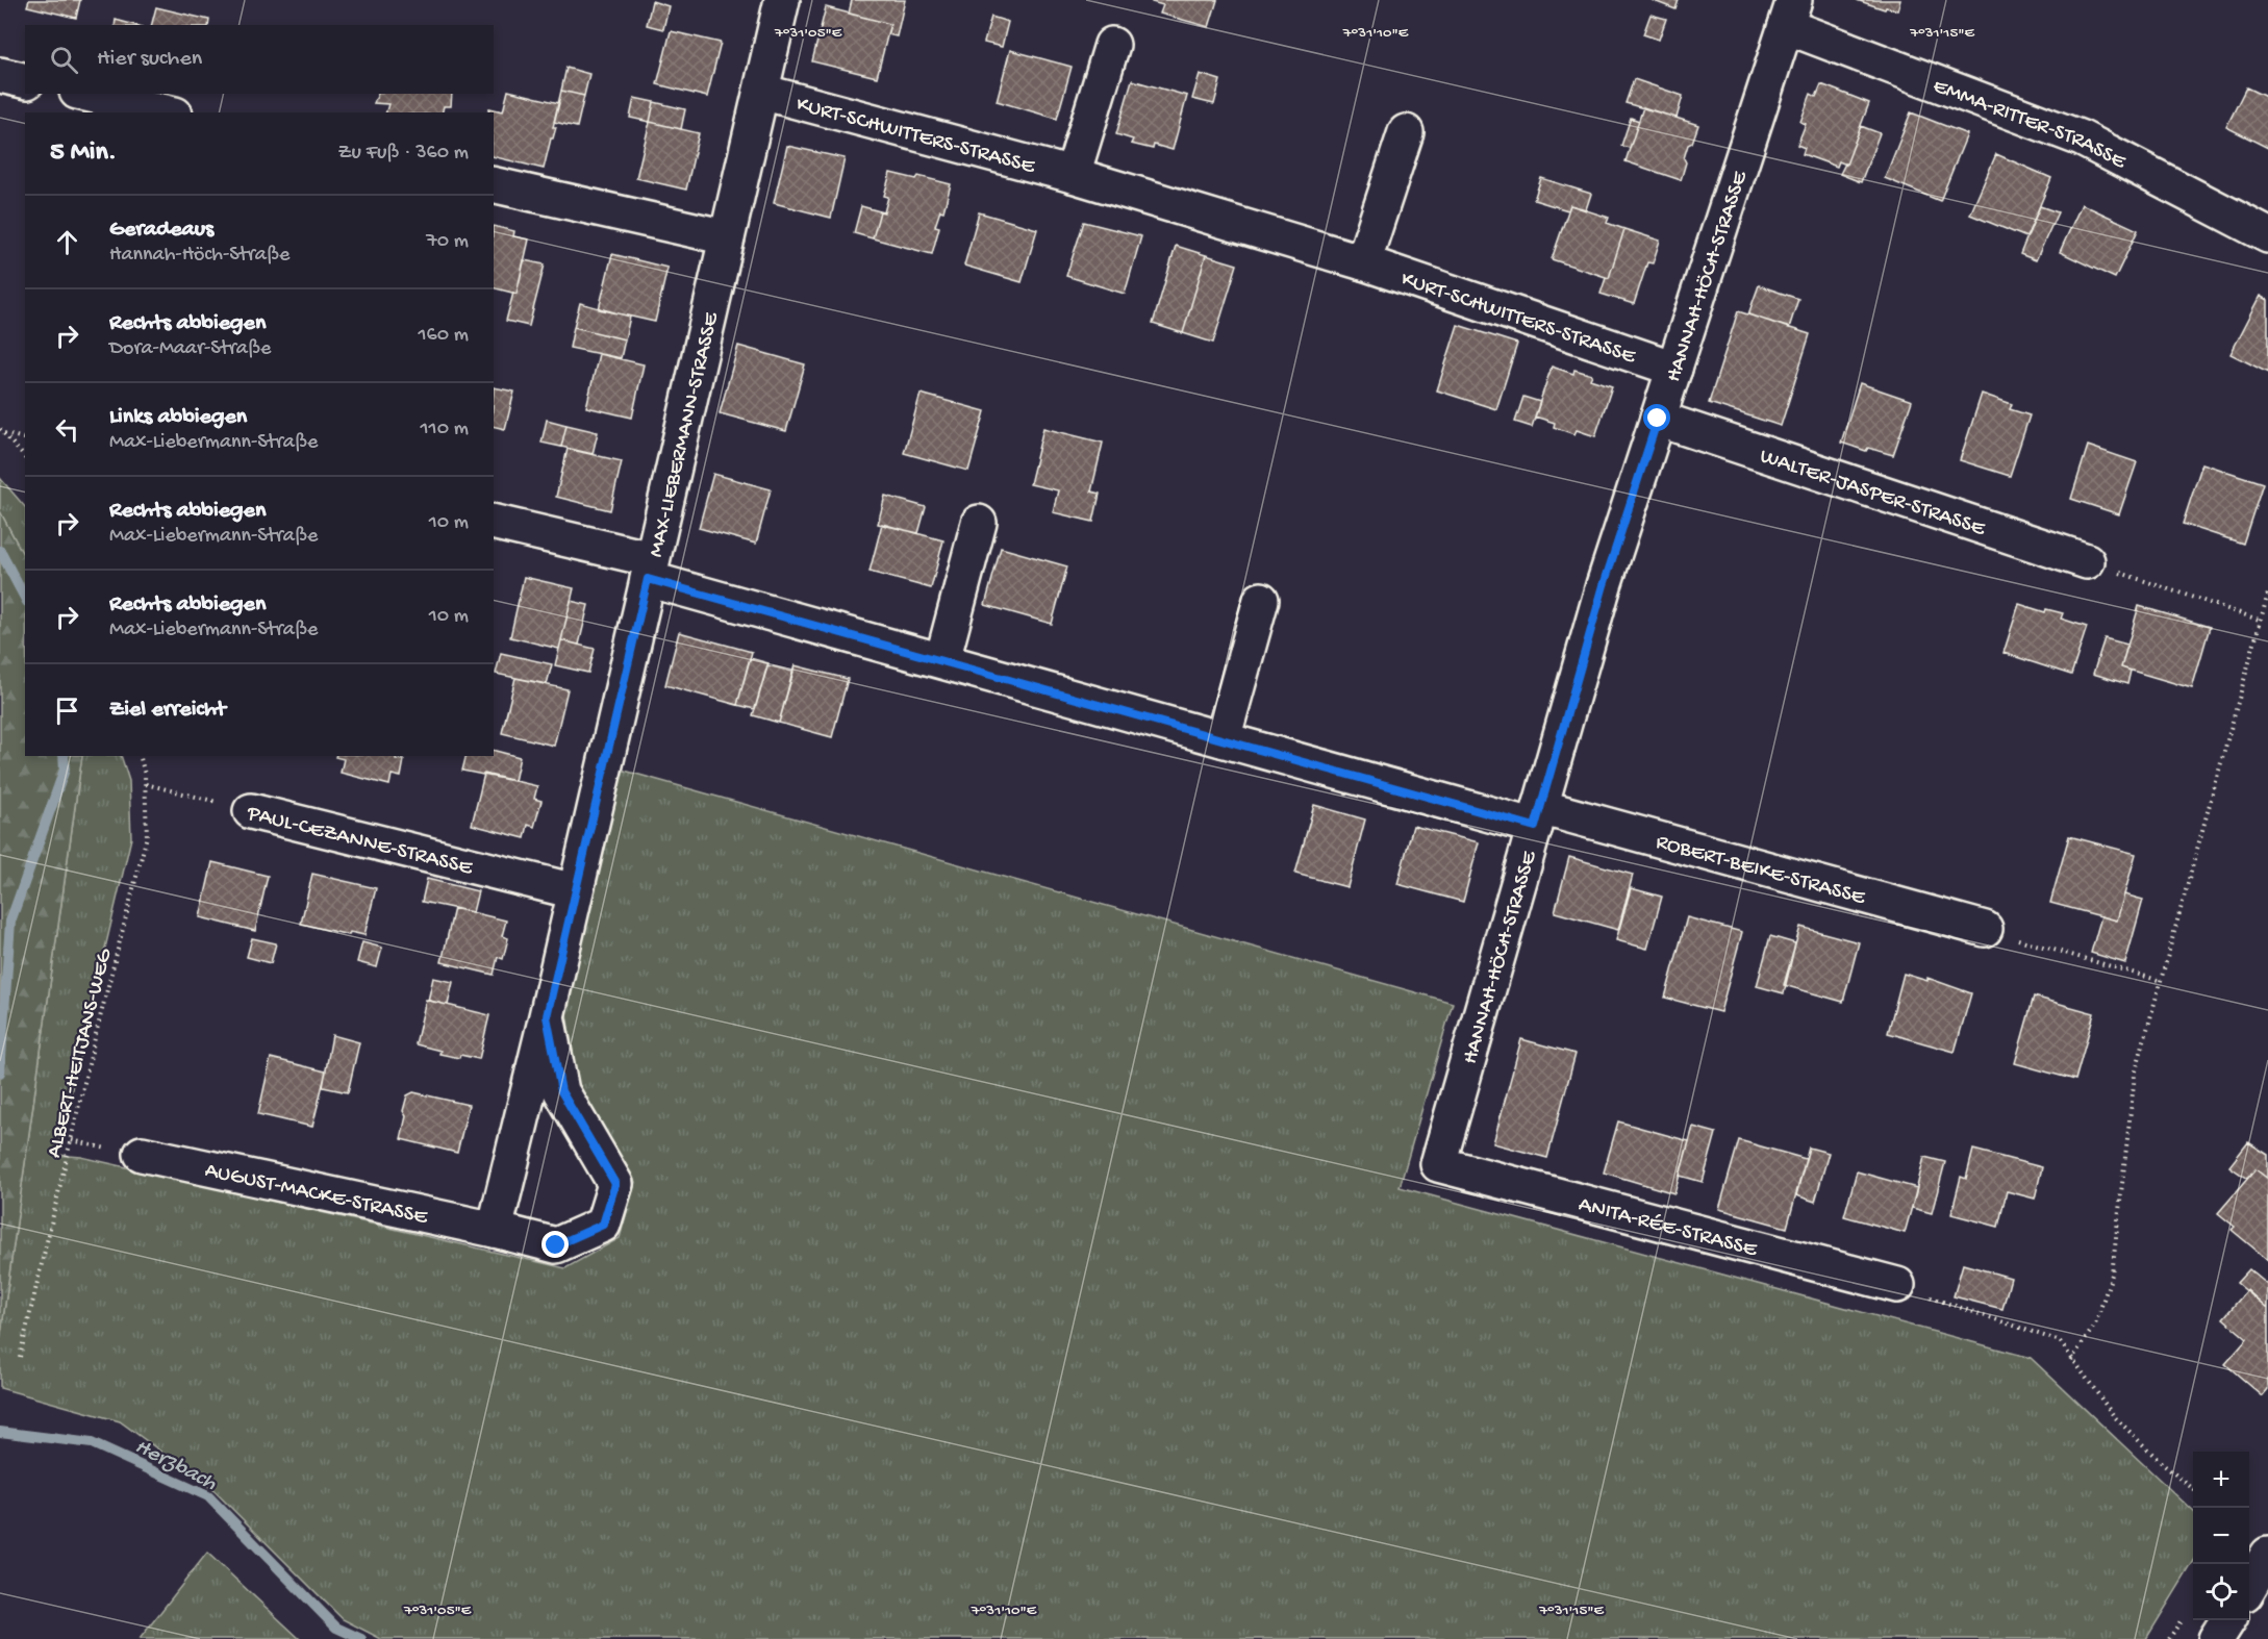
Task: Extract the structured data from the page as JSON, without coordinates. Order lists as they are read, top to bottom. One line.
{"streets":{"street":["EMMA-RITTER-STRASSE","KURT-SCHWITTERS-STRASSE","HANNAH-HÖCH-STRASSE","MAX-LIEBERMANN-STRASSE","WALTER-JASPER-STRASSE","PAUL-CEZANNE-STRASSE","ROBERT-BEIKE-STRASSE","AUGUST-MACKE-STRASSE","ANITA-RÉE-STRASSE"],"path":["ALBERT-HEITJANS-WEG"]},"crossings":[["EMMA-RITTER-STRASSE","HANNAH-HÖCH-STRASSE"],["KURT-SCHWITTERS-STRASSE","HANNAH-HÖCH-STRASSE"],["KURT-SCHWITTERS-STRASSE","MAX-LIEBERMANN-STRASSE"],["HANNAH-HÖCH-STRASSE","WALTER-JASPER-STRASSE"],["HANNAH-HÖCH-STRASSE","ROBERT-BEIKE-STRASSE"],["HANNAH-HÖCH-STRASSE","ANITA-RÉE-STRASSE"],["MAX-LIEBERMANN-STRASSE","PAUL-CEZANNE-STRASSE"],["MAX-LIEBERMANN-STRASSE","ROBERT-BEIKE-STRASSE"],["MAX-LIEBERMANN-STRASSE","AUGUST-MACKE-STRASSE"],["PAUL-CEZANNE-STRASSE","ALBERT-HEITJANS-WEG"]],"water":["Herzbach"],"page":{"search":"Hier suchen","heading":["5 Min.","Zu Fuß · 360 m"],"list":[["Geradeaus","Hannah-Höch-Straße","70 m"],["Rechts abbiegen","Dora-Maar-Straße","160 m"],["Links abbiegen","Max-Liebermann-Straße","110 m"],["Rechts abbiegen","Max-Liebermann-Straße","10 m"],["Rechts abbiegen","Max-Liebermann-Straße","10 m"],"Ziel erreicht"],"map_buttons":["+","−"]},"coordinates":["7°31'05\"E","7°31'10\"E","7°31'15\"E"]}
